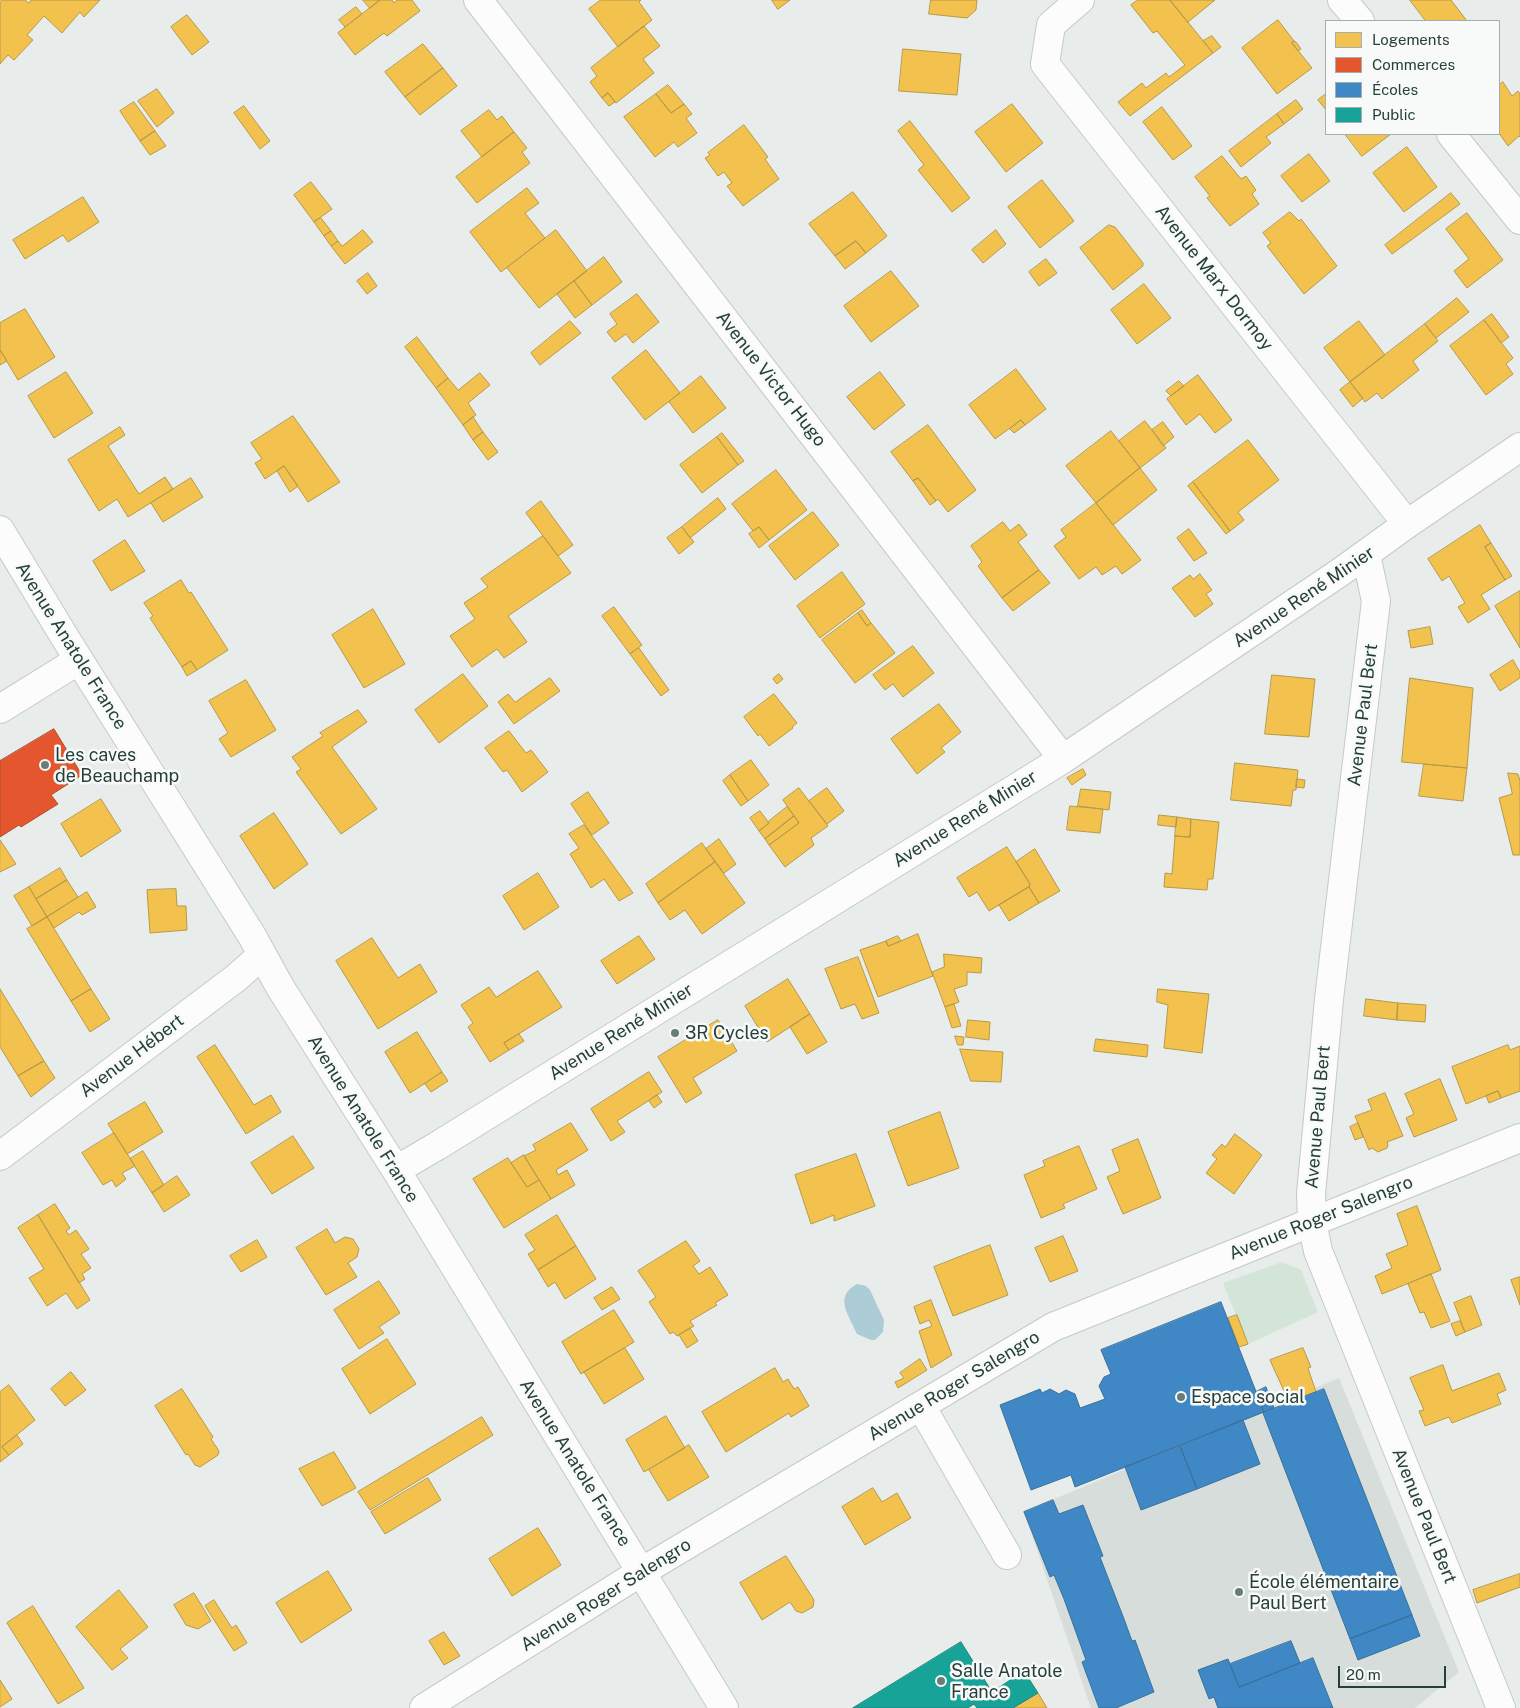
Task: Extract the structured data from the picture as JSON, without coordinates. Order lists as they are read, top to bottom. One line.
{"streets":{"street":["Avenue Marx Dormoy","Avenue Victor Hugo","Avenue René Minier","Avenue Anatole France","Avenue Paul Bert","Avenue Hébert","Avenue Roger Salengro"]},"crossings":[["Avenue Marx Dormoy","Avenue René Minier"],["Avenue Victor Hugo","Avenue René Minier"],["Avenue René Minier","Avenue Anatole France"],["Avenue René Minier","Avenue Paul Bert"],["Avenue Anatole France","Avenue Hébert"],["Avenue Anatole France","Avenue Roger Salengro"],["Avenue Paul Bert","Avenue Roger Salengro"]],"places":["Les caves de Beauchamp","3R Cycles","Espace social","École élémentaire Paul Bert","Salle Anatole France"],"legend":["Logements","Commerces","Écoles","Public"],"scale_bar":"20 m"}
